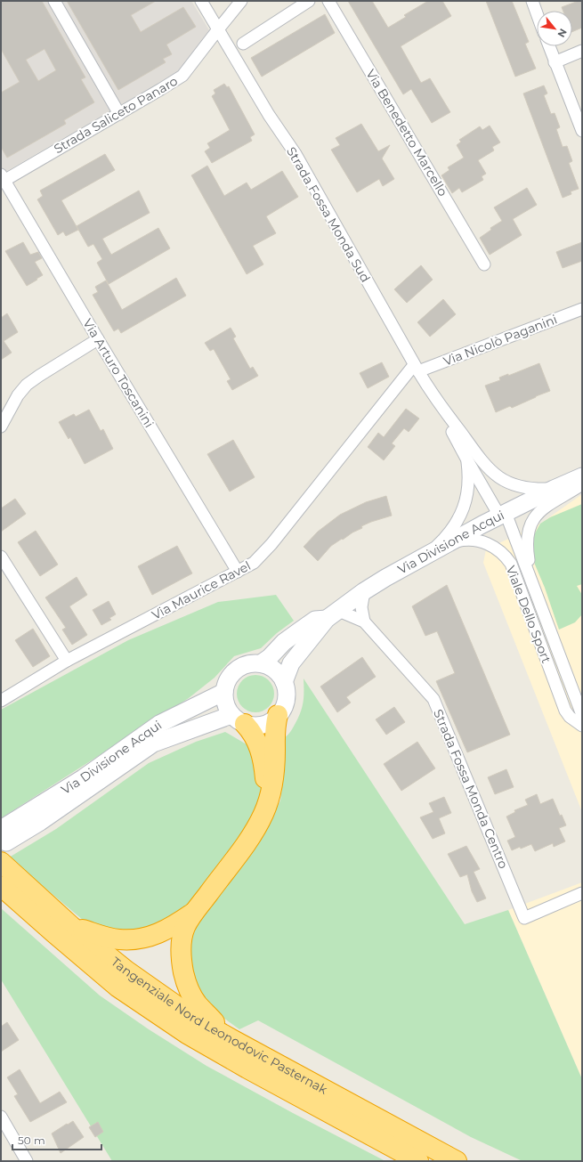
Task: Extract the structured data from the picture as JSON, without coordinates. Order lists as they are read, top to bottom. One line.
{"streets":{"highway":["Tangenziale Nord Leonodovic Pasternak"],"main road":["Via Divisione Acqui"],"street":["Strada Saliceto Panaro","Via Benedetto Marcello","Strada Fossa Monda Sud","Via Nicolò Paganini","Via Arturo Toscanini","Via Maurice Ravel","Viale Dello Sport","Strada Fossa Monda Centro"]},"crossings":[["Strada Saliceto Panaro","Strada Fossa Monda Sud"],["Strada Saliceto Panaro","Via Arturo Toscanini"],["Strada Fossa Monda Sud","Via Nicolò Paganini"],["Strada Fossa Monda Sud","Via Divisione Acqui"],["Strada Fossa Monda Sud","Via Maurice Ravel"],["Strada Fossa Monda Sud","Viale Dello Sport"],["Via Nicolò Paganini","Via Maurice Ravel"],["Via Arturo Toscanini","Via Maurice Ravel"],["Via Divisione Acqui","Viale Dello Sport"],["Via Divisione Acqui","Strada Fossa Monda Centro"]],"scale_bar":"50 m","north":"bottom right"}
